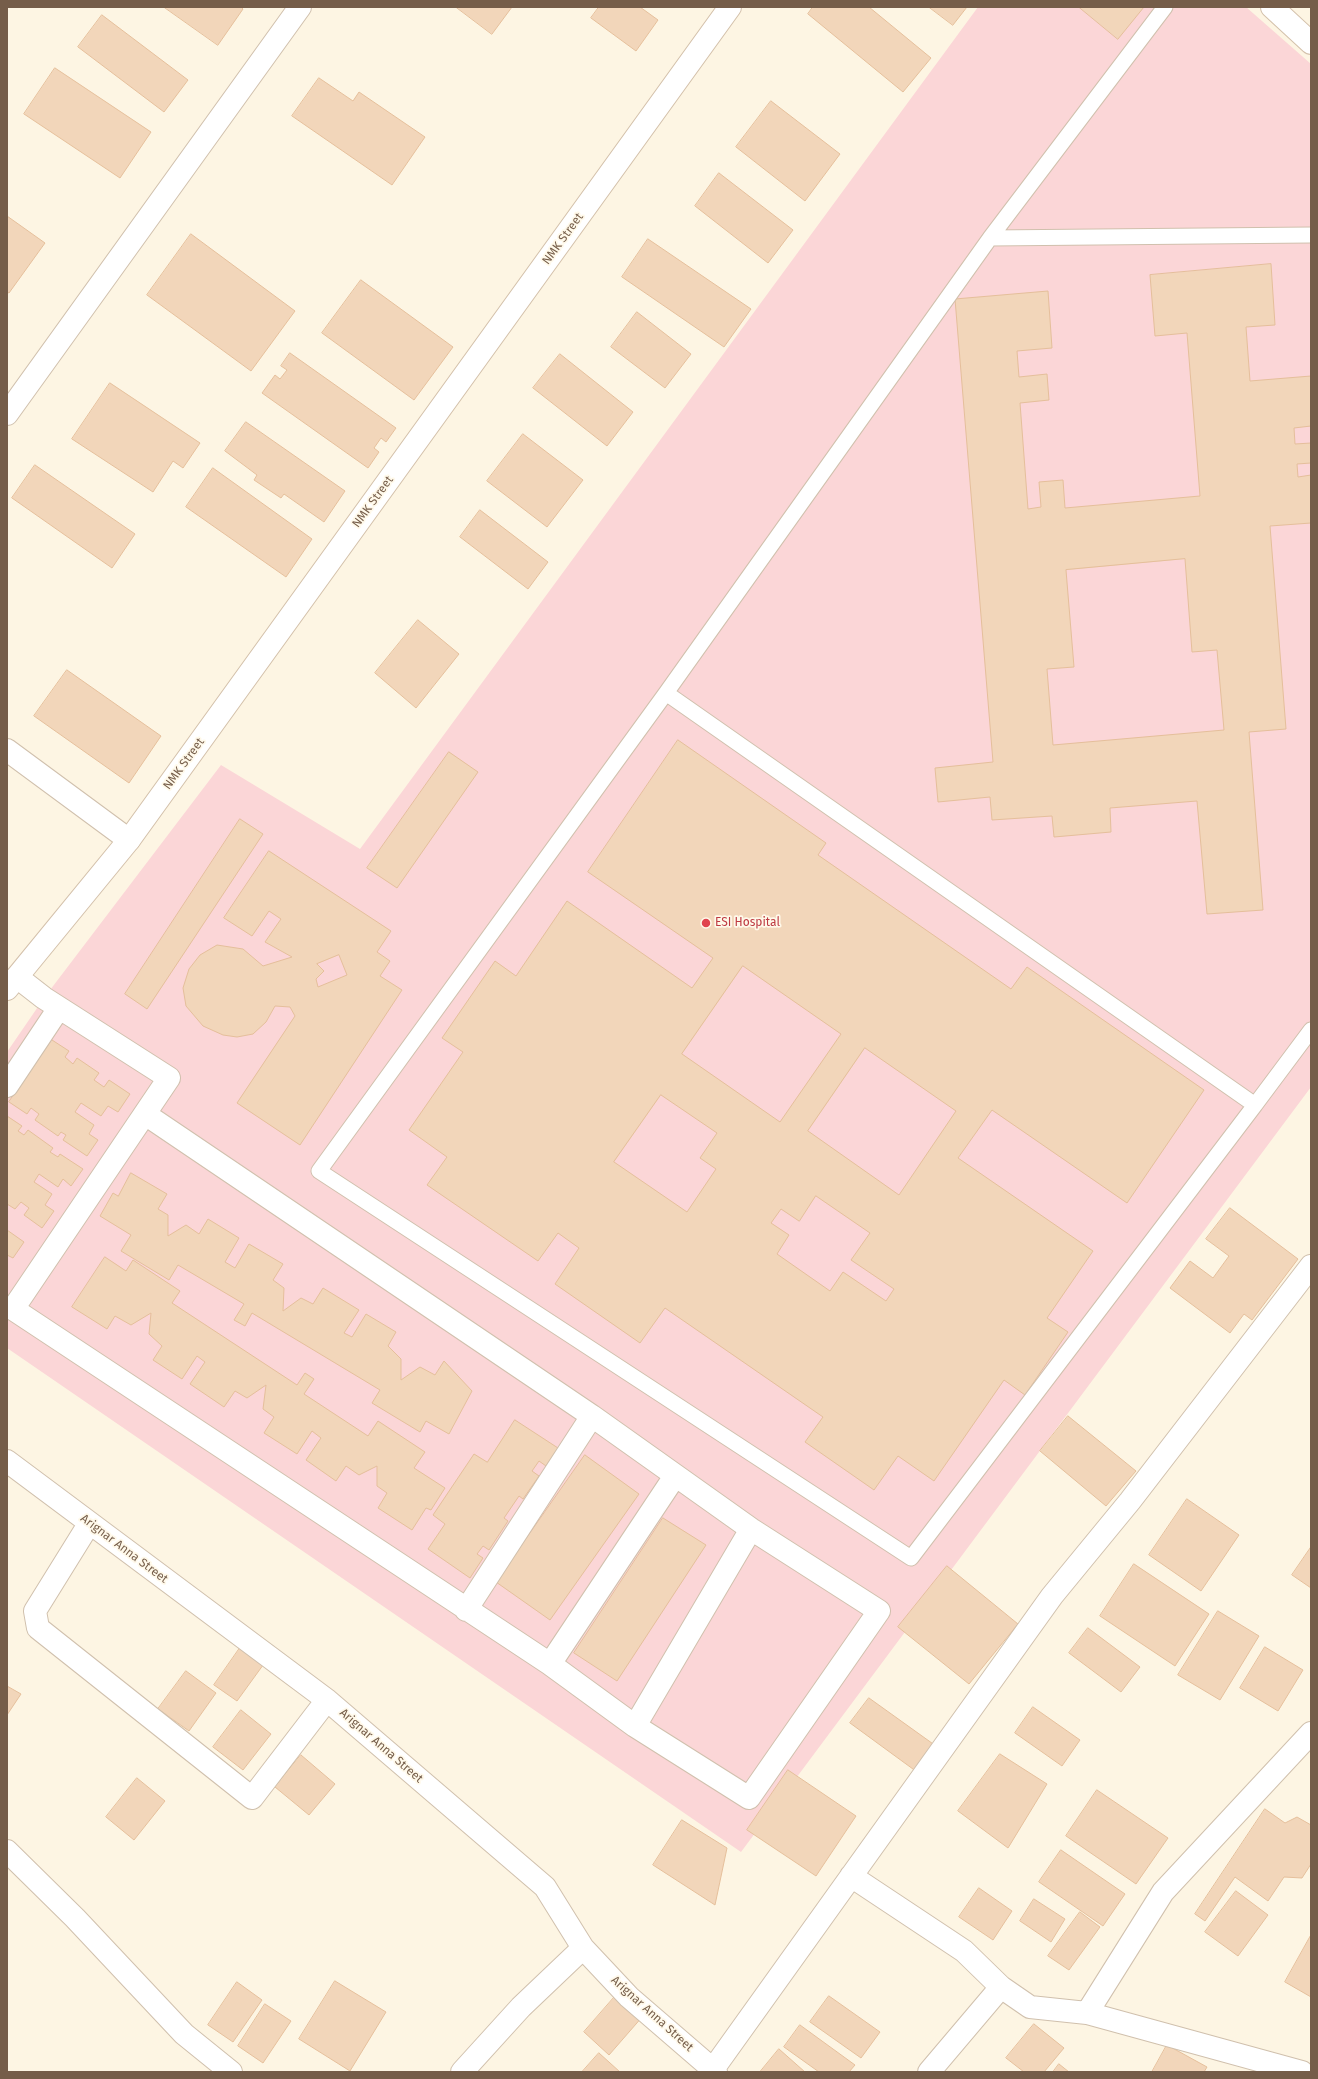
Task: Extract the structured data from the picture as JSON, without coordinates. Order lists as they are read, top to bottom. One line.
{"streets":{"street":["NMK Street","Arignar Anna Street"]},"places":["ESI Hospital"]}
